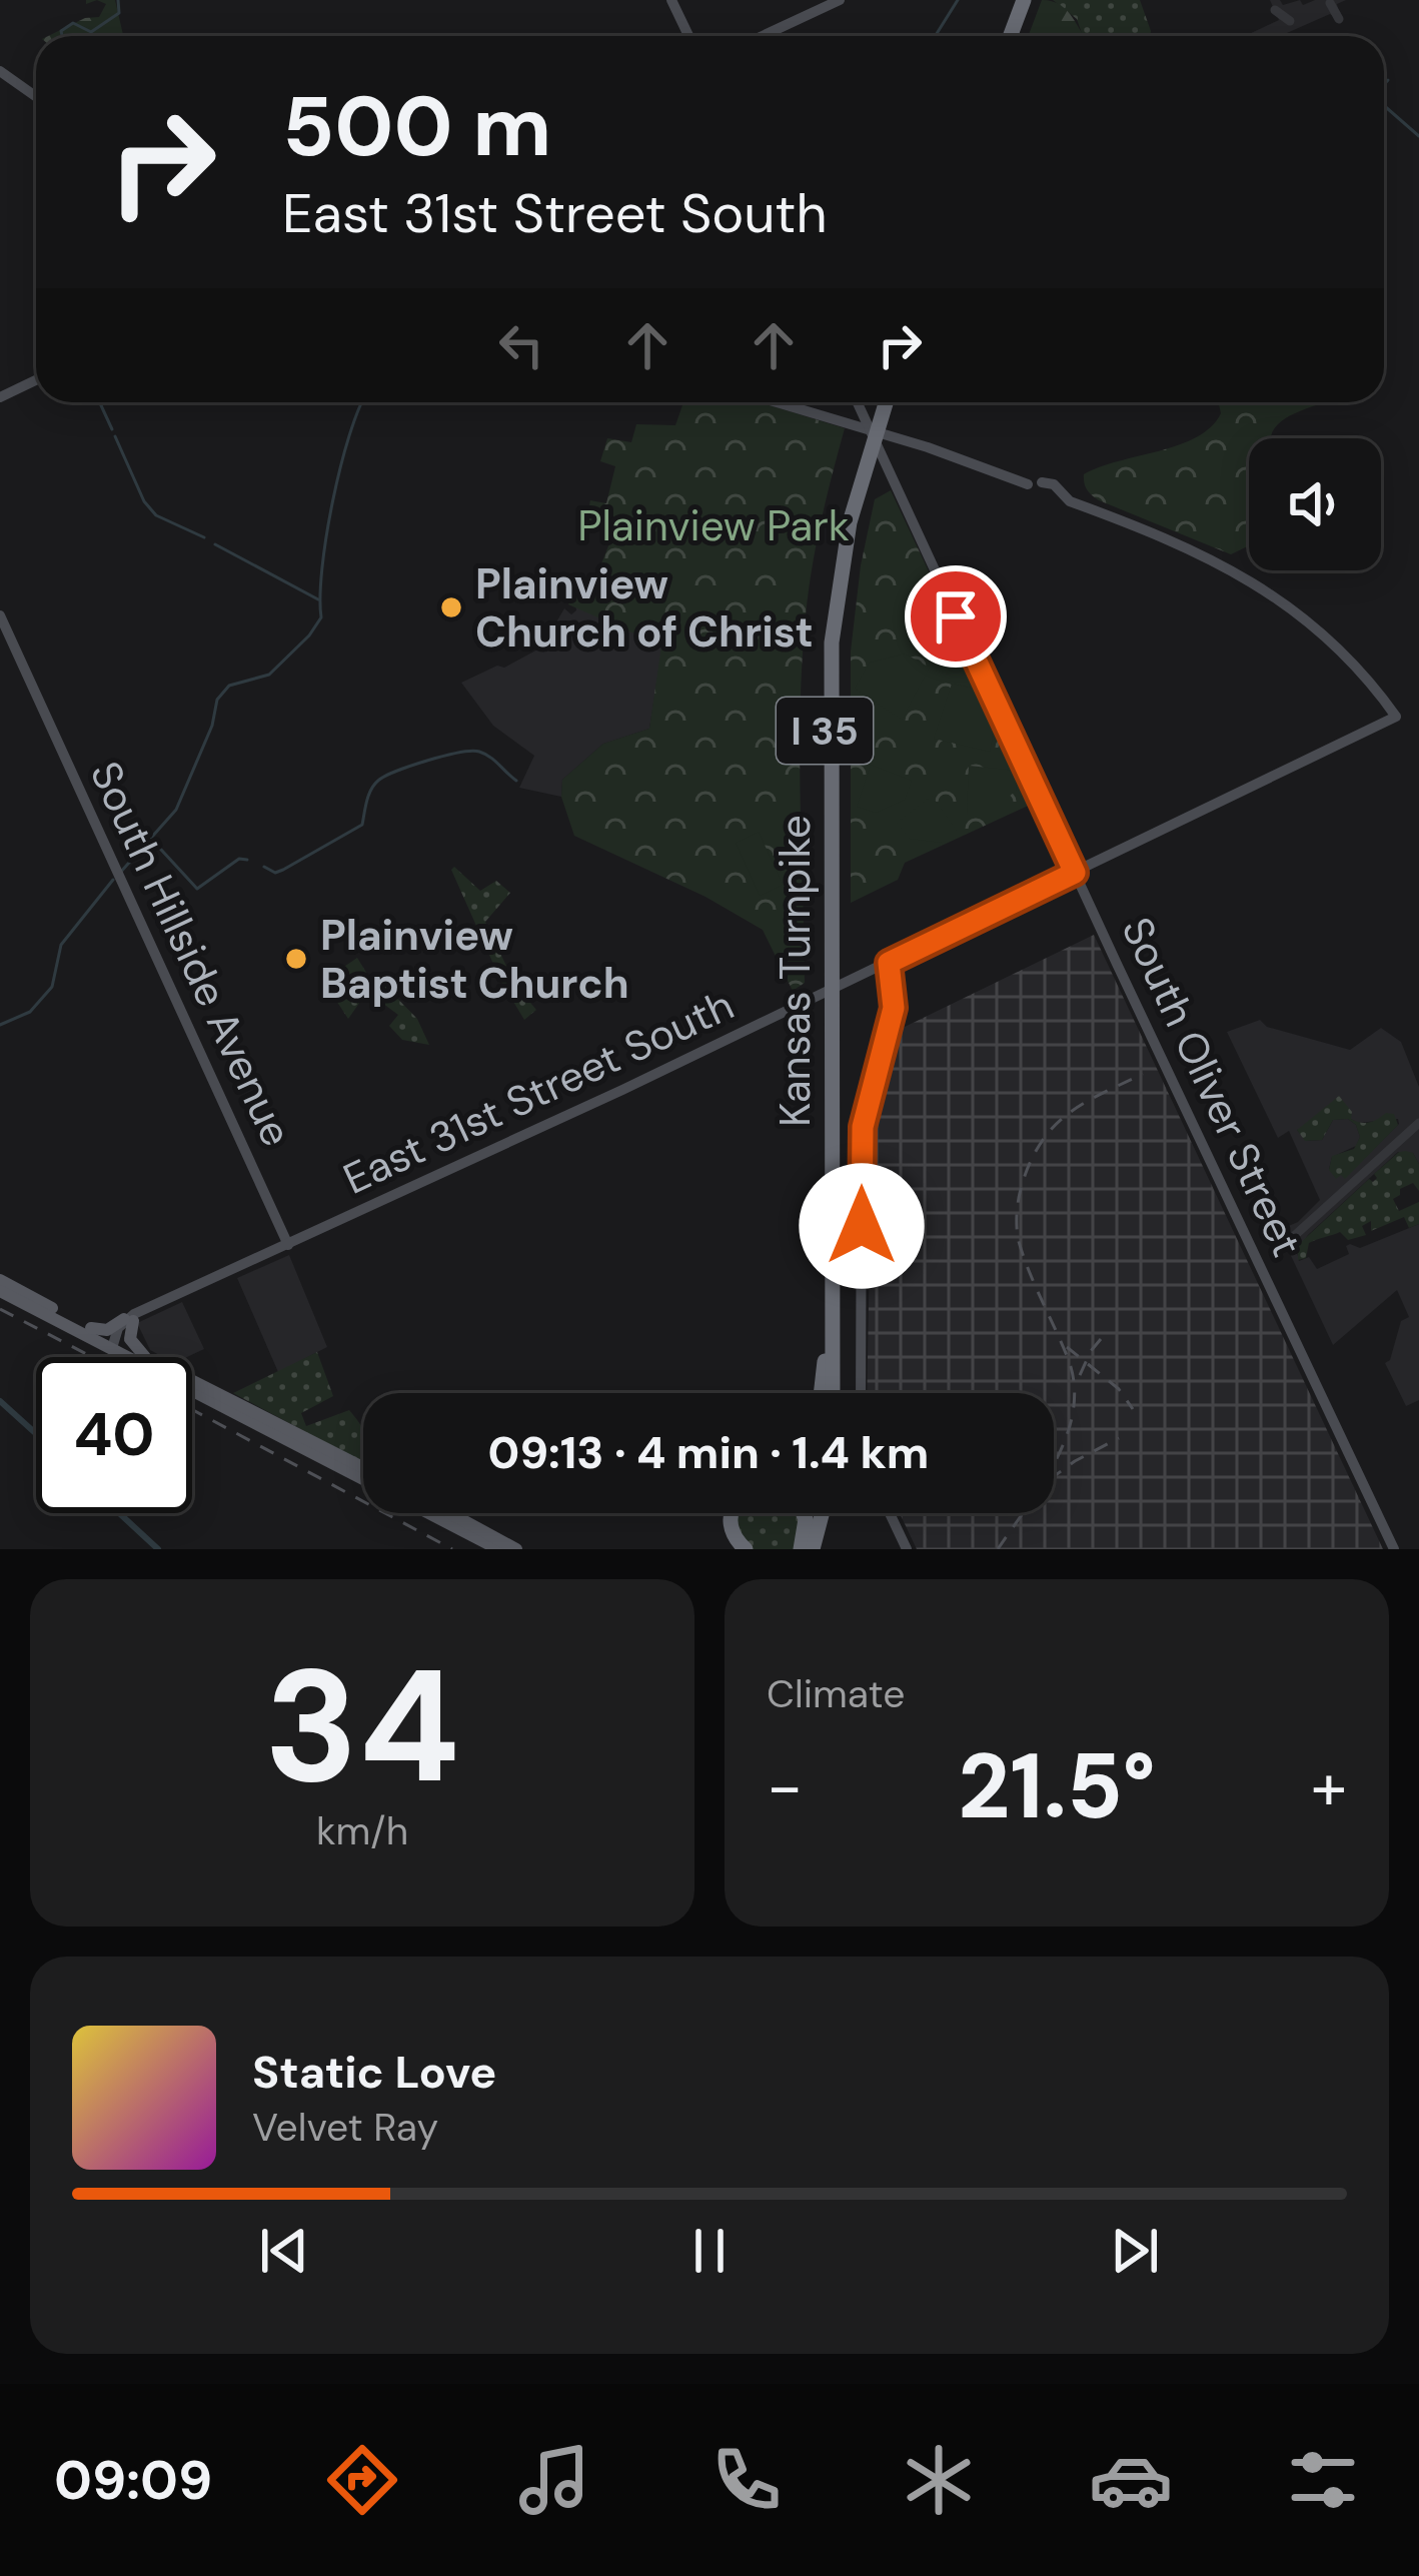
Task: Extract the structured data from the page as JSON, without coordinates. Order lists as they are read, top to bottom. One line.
{"streets":{"highway":["I 35","Kansas Turnpike"],"street":["South Hillside Avenue","South Oliver Street","East 31st Street South"]},"crossings":[["South Hillside Avenue","East 31st Street South"],["South Oliver Street","East 31st Street South"]],"parks":["Plainview Park"],"places":["Plainview Church of Christ","Plainview Baptist Church"],"page":{"turn":["500 m","East 31st Street South"],"limit":"40","trip":"09:13 · 4 min · 1.4 km","tile":[["34","km/h"],"Climate"],"heat":["−","21.5°","+"],"song":["Static Love","Velvet Ray"],"tabs":"09:09"}}
